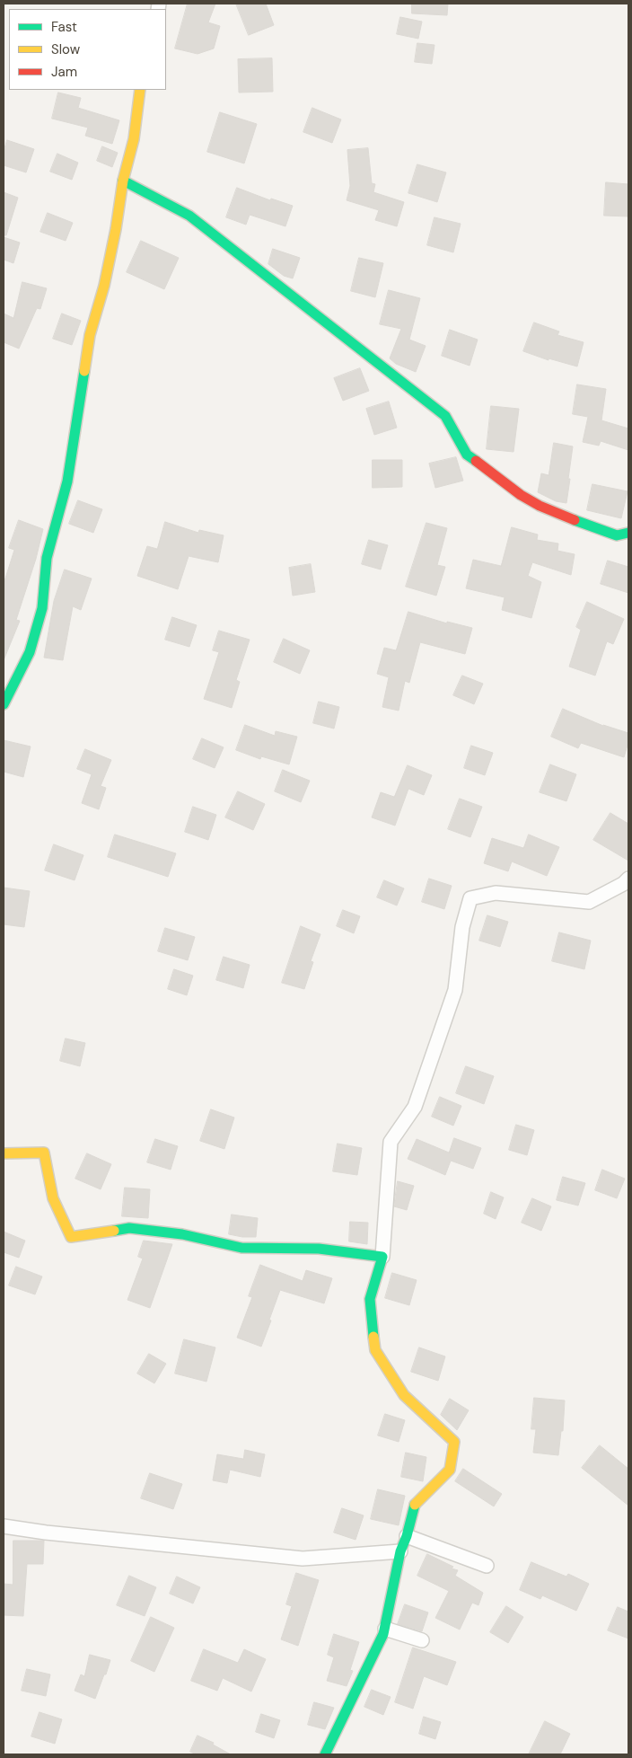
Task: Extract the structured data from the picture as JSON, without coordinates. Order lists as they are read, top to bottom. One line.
{"legend":["Fast","Slow","Jam"]}
